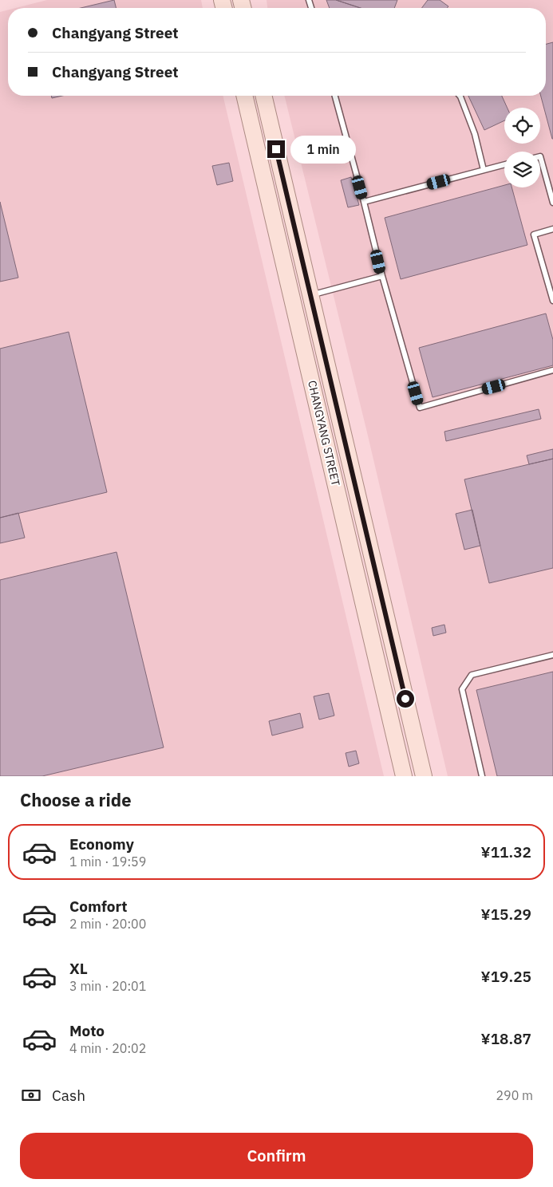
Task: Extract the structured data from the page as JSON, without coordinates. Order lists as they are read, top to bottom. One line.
{"streets":{"main road":["CHANGYANG STREET"]},"page":{"banner":["Changyang Street","Changyang Street"],"bubble":"1 min","heading":"Choose a ride","list":[{"name":"Economy","note":"1 min · 19:59","value":"¥11.32"},{"name":"Comfort","note":"2 min · 20:00","value":"¥15.29"},{"name":"XL","note":"3 min · 20:01","value":"¥19.25"},{"name":"Moto","note":"4 min · 20:02","value":"¥18.87"}],"pay":["Cash","290 m"],"buttons":"Confirm"}}
